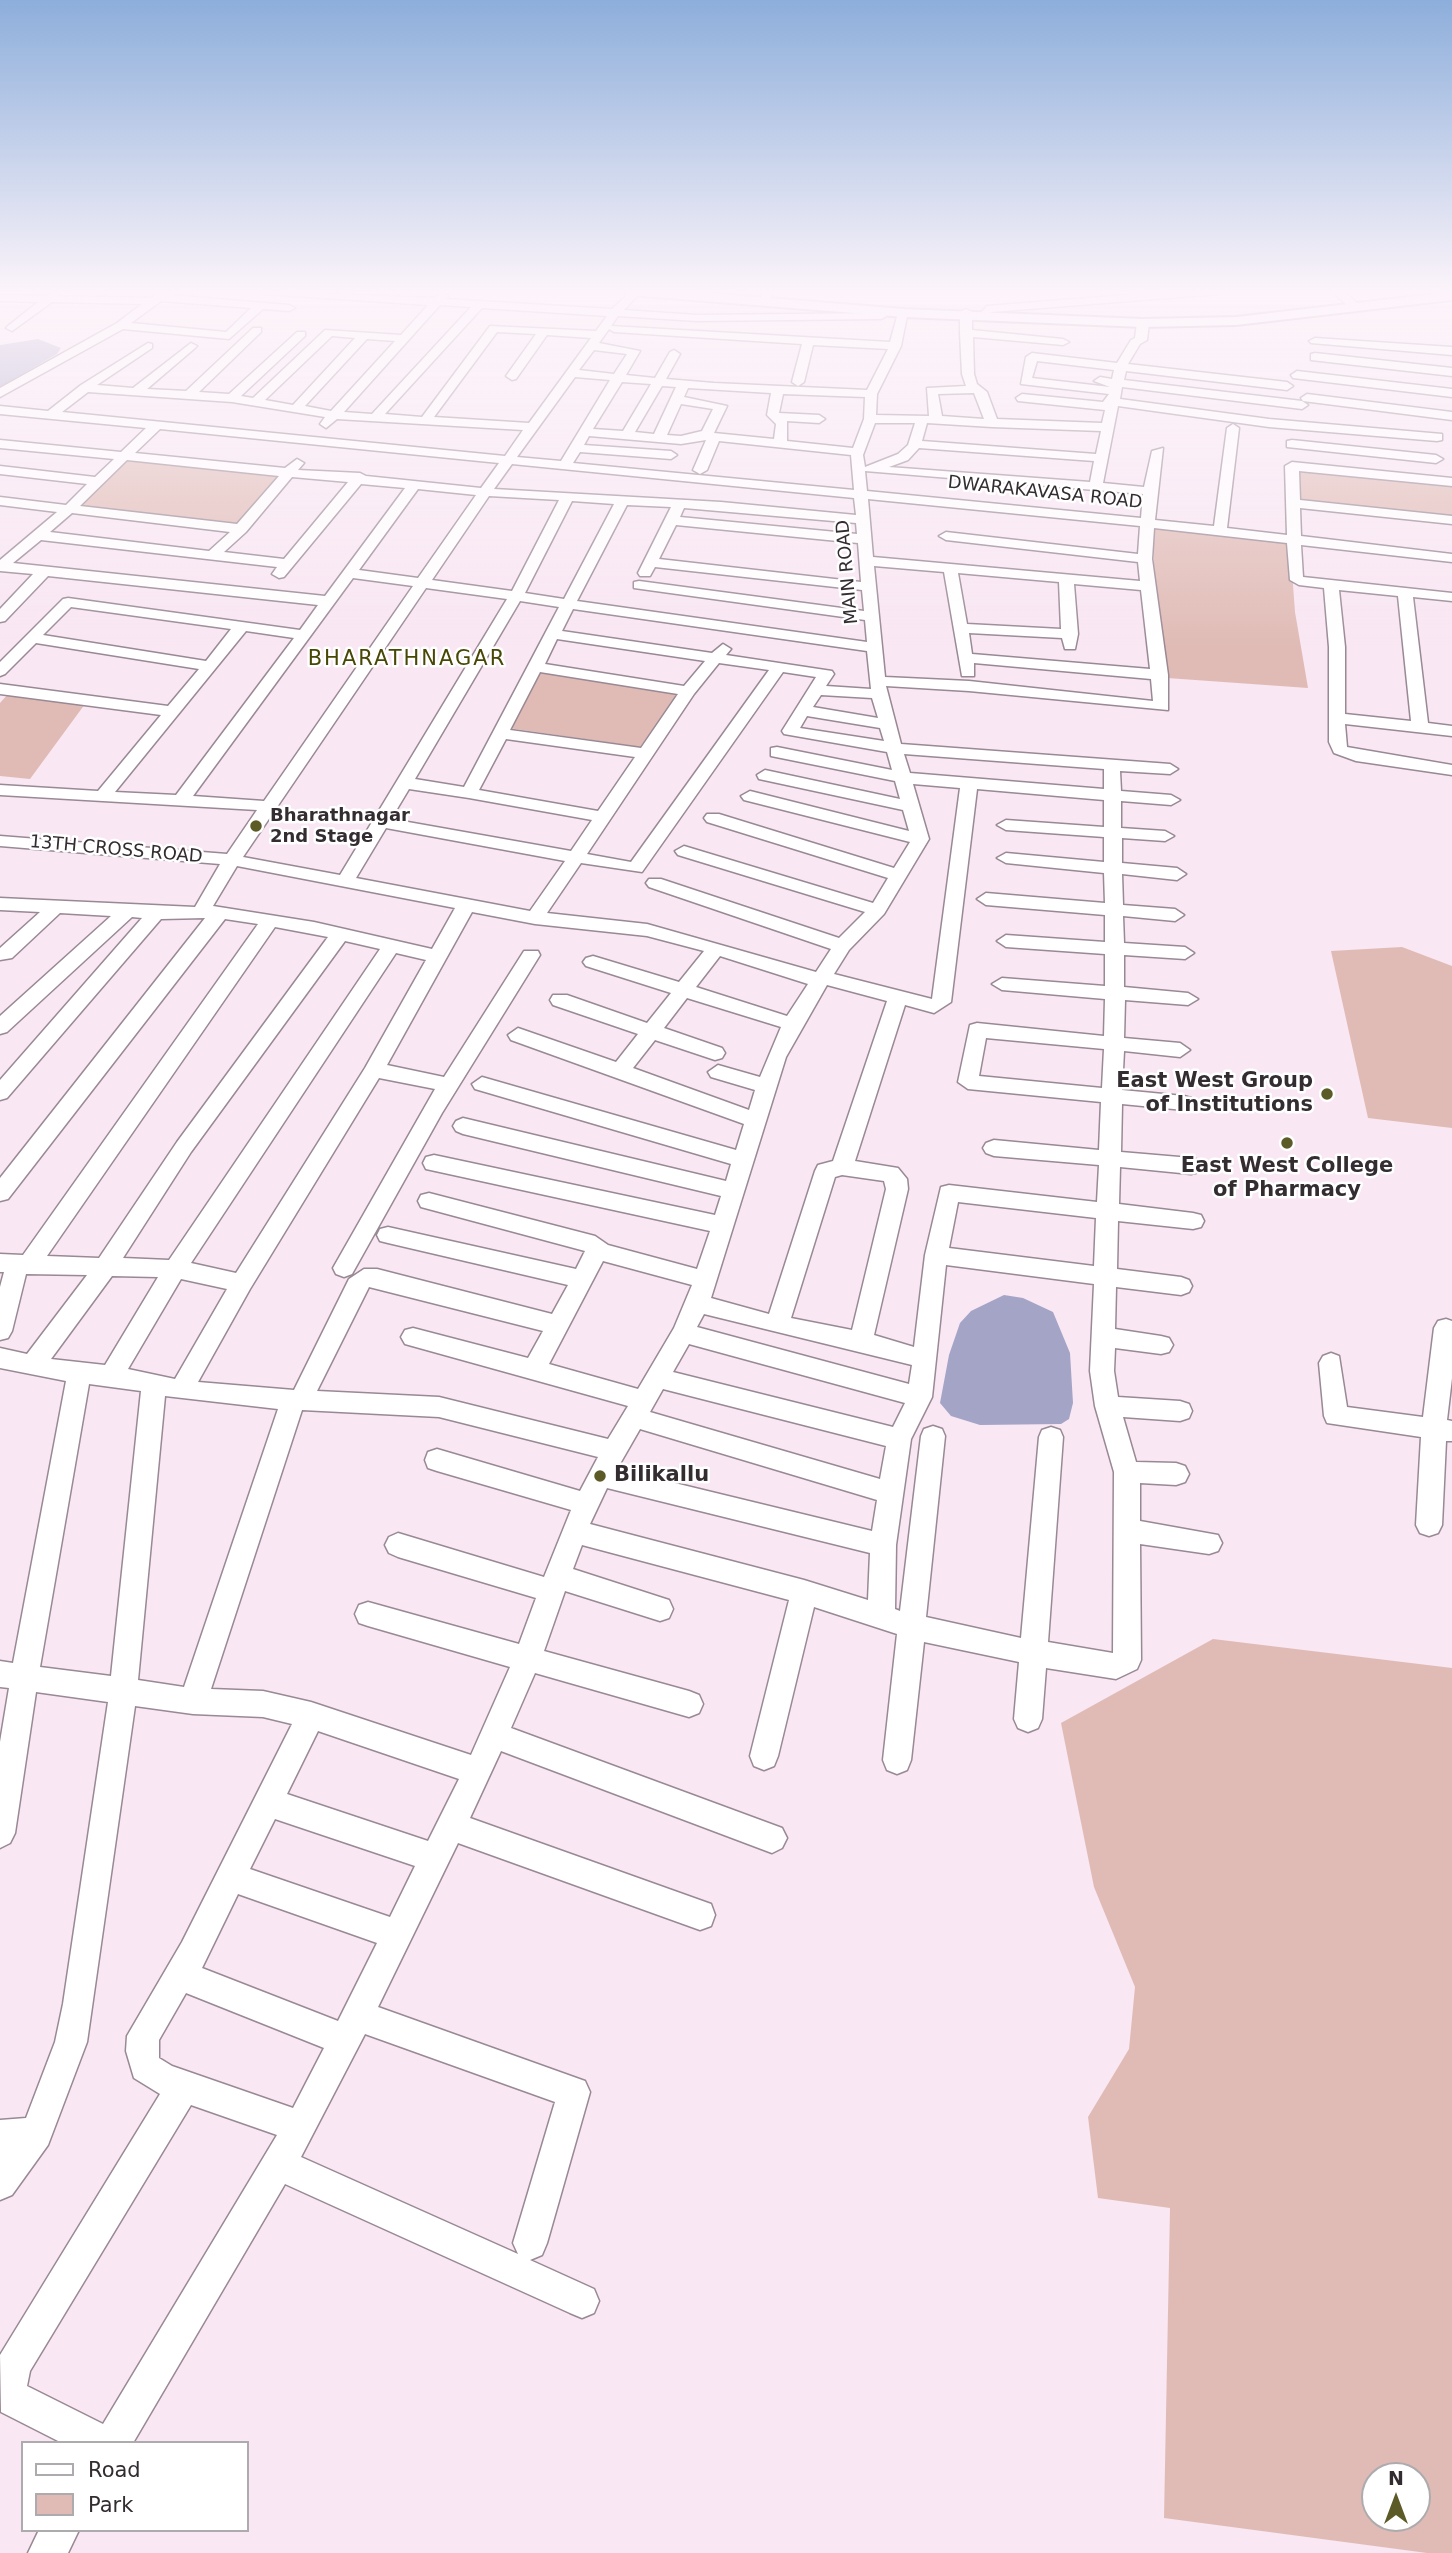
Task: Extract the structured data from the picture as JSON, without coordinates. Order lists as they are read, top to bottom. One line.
{"streets":{"street":["DWARAKAVASA ROAD","MAIN ROAD","13TH CROSS ROAD"]},"crossings":[["DWARAKAVASA ROAD","MAIN ROAD"]],"districts":["BHARATHNAGAR"],"places":["Bharathnagar 2nd Stage","East West Group of Institutions","East West College of Pharmacy","Bilikallu"],"legend":["Road","Park"],"north":"top"}
